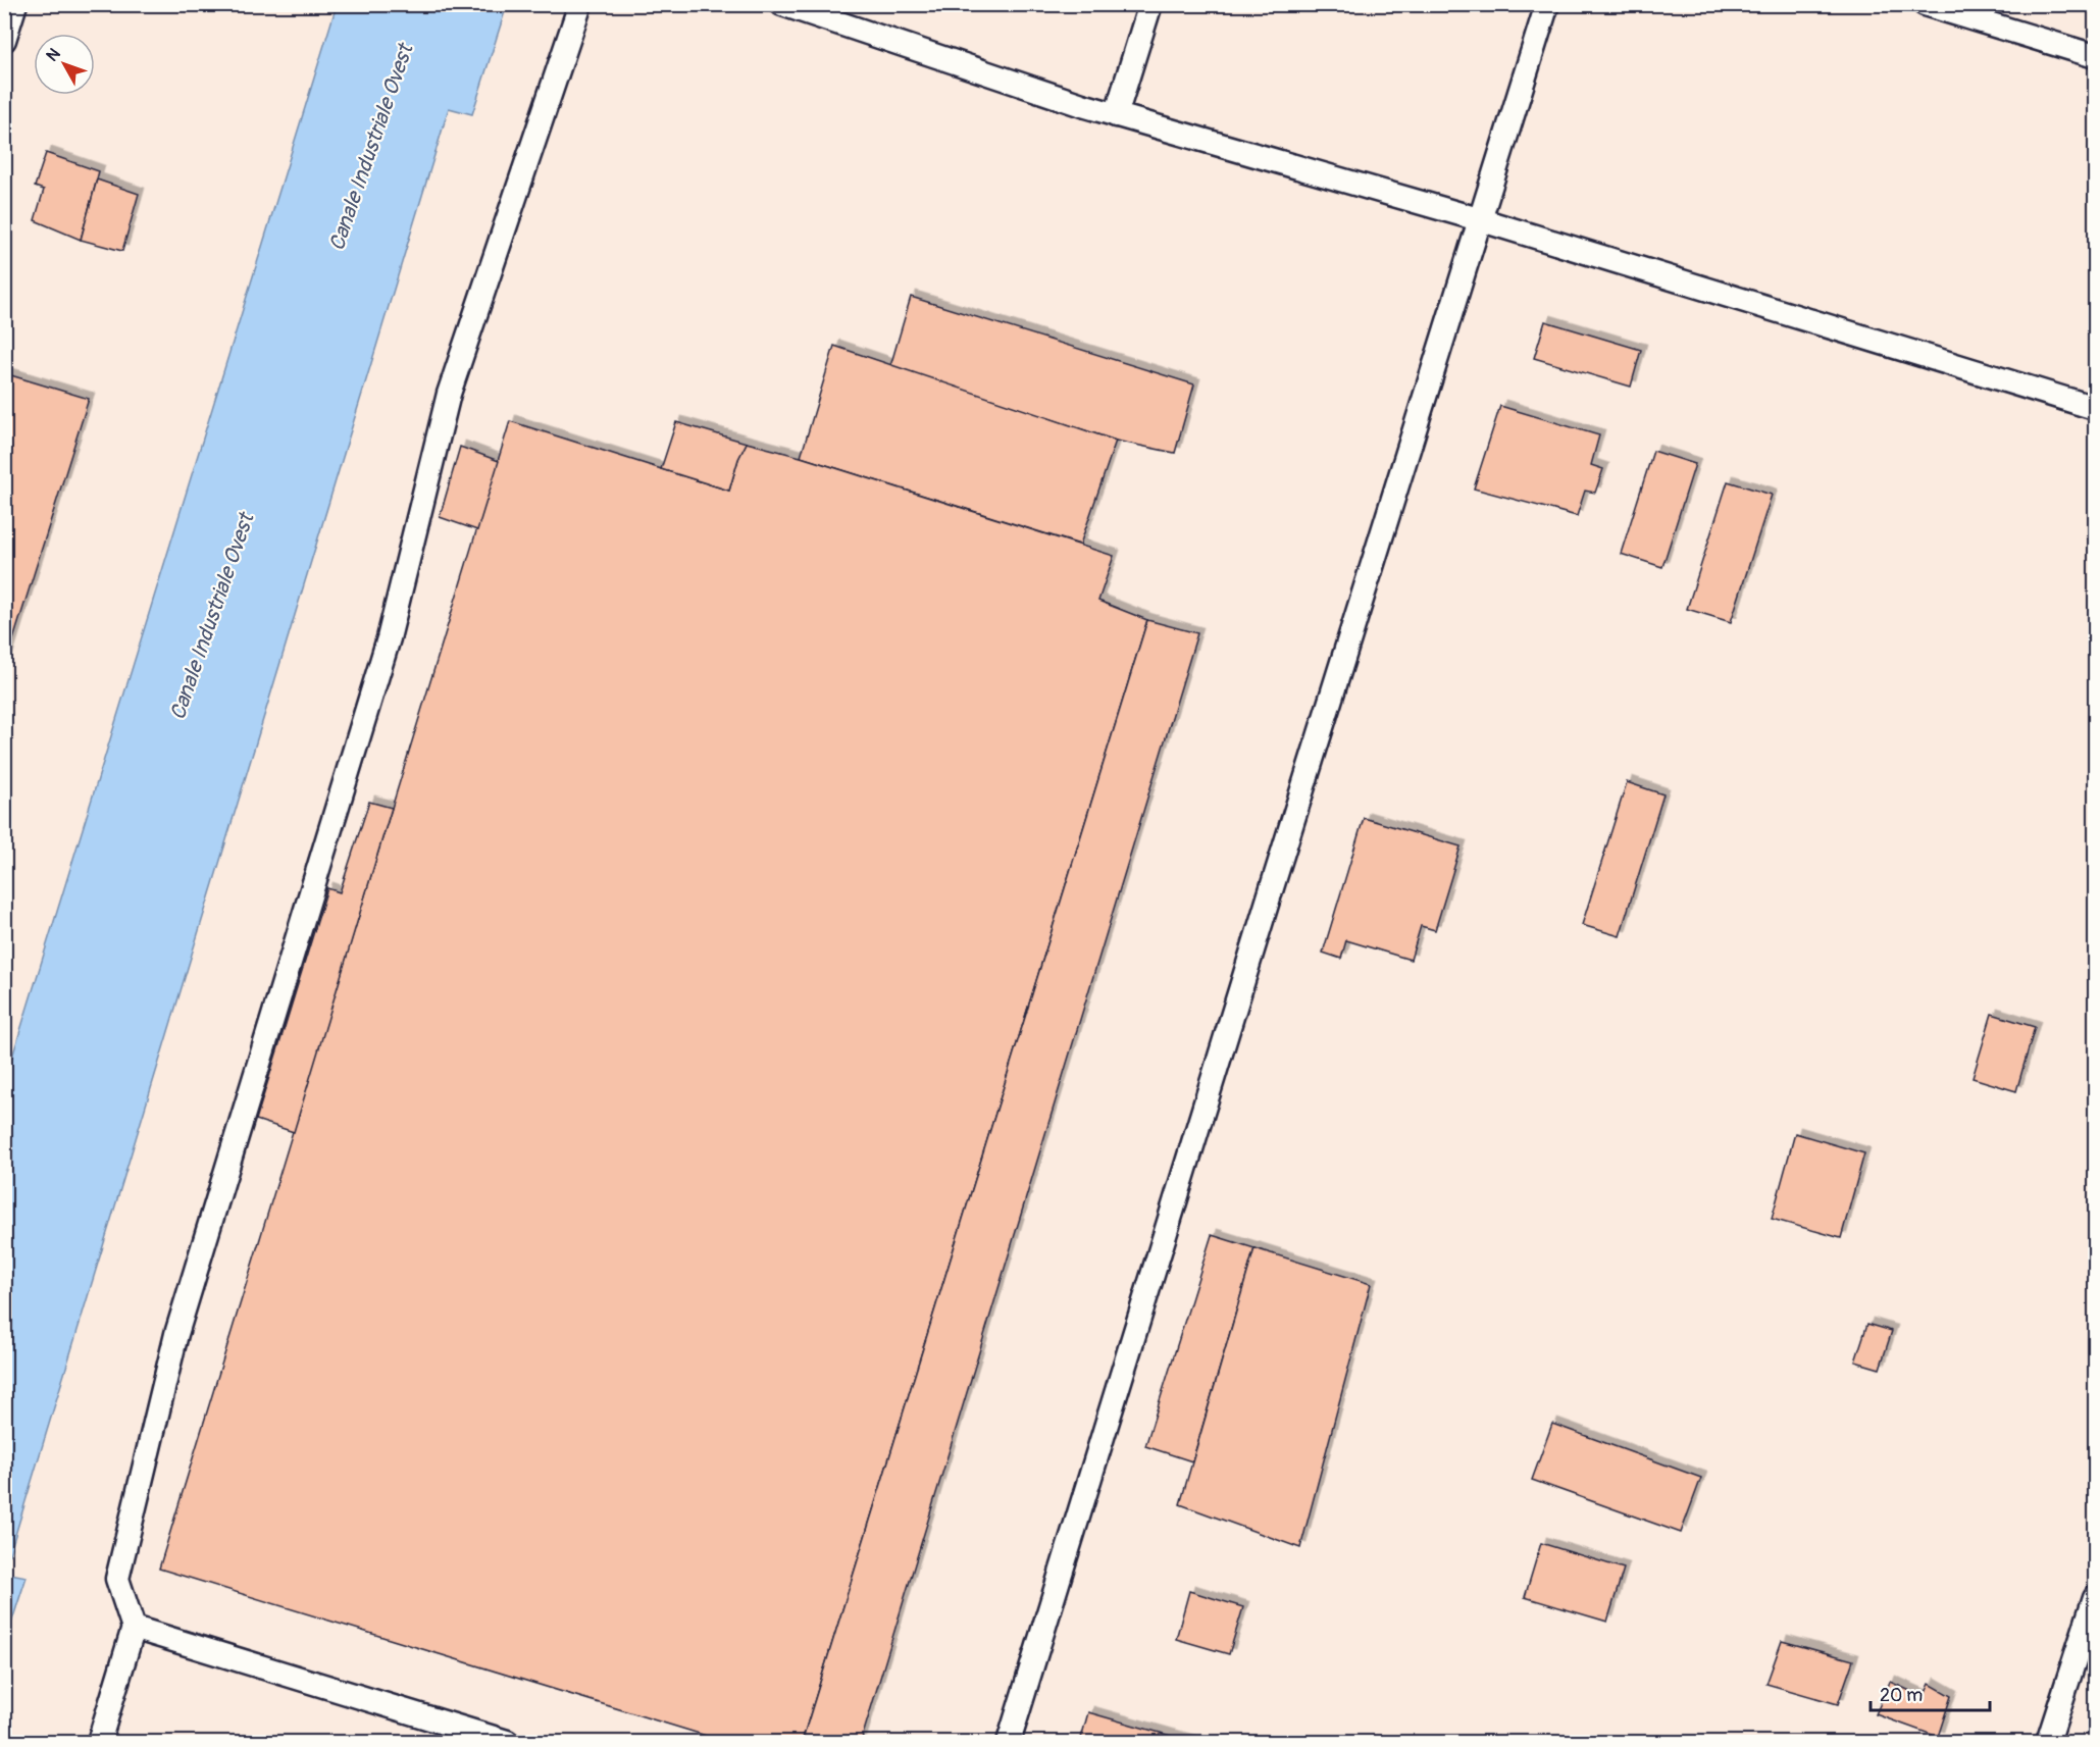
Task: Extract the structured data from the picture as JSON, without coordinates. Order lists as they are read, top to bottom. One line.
{"water":["Canale Industriale Ovest"],"scale_bar":"20 m","north":"top left"}
